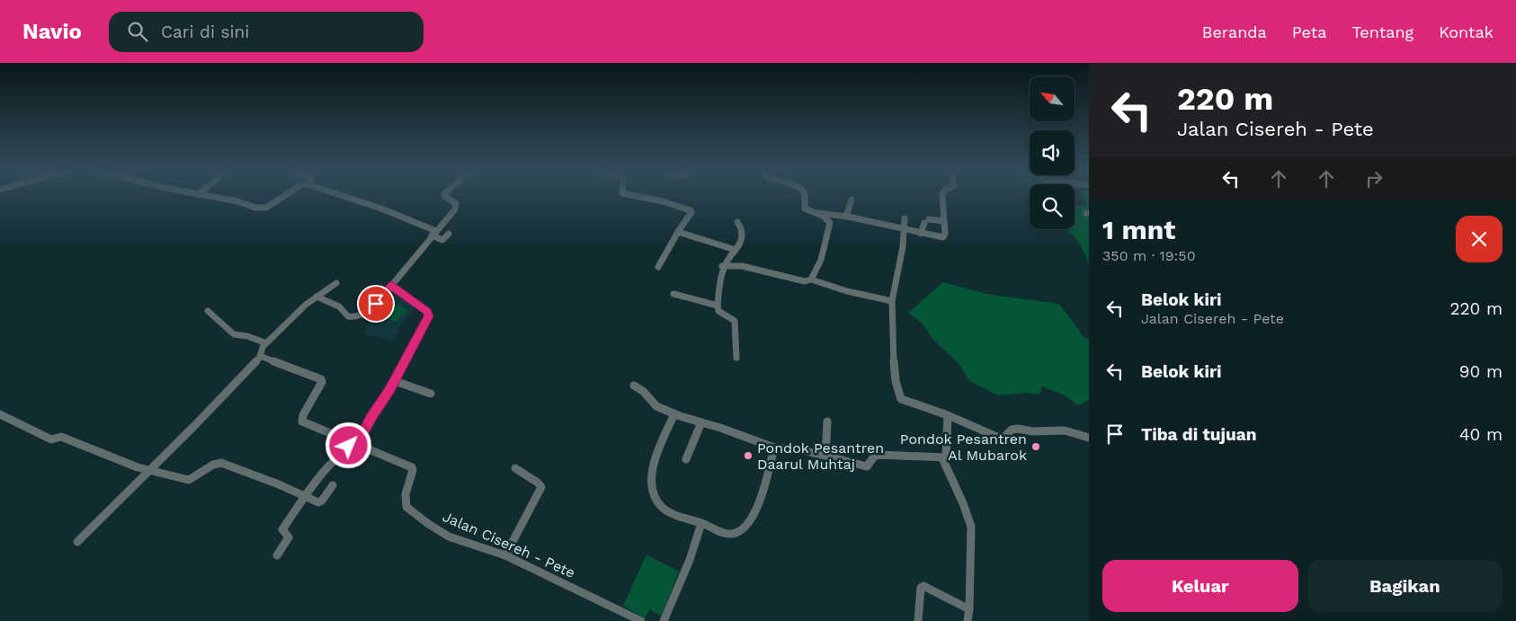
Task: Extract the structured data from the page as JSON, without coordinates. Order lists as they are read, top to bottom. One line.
{"streets":{"street":["Jalan Cisereh - Pete"]},"places":["Pondok Pesantren Al Mubarok","Pondok Pesantren Daarul Muhtaj"],"north":"top left","page":{"header":"Navio","search":"Cari di sini","nav":["Beranda","Peta","Tentang","Kontak"],"turn":["220 m","Jalan Cisereh - Pete"],"heading":["1 mnt","350 m · 19:50"],"list":[{"name":"Belok kiri","note":"Jalan Cisereh - Pete","value":"220 m"},{"name":"Belok kiri","value":"90 m"},{"name":"Tiba di tujuan","value":"40 m"}],"buttons":["Keluar","Bagikan"]}}
